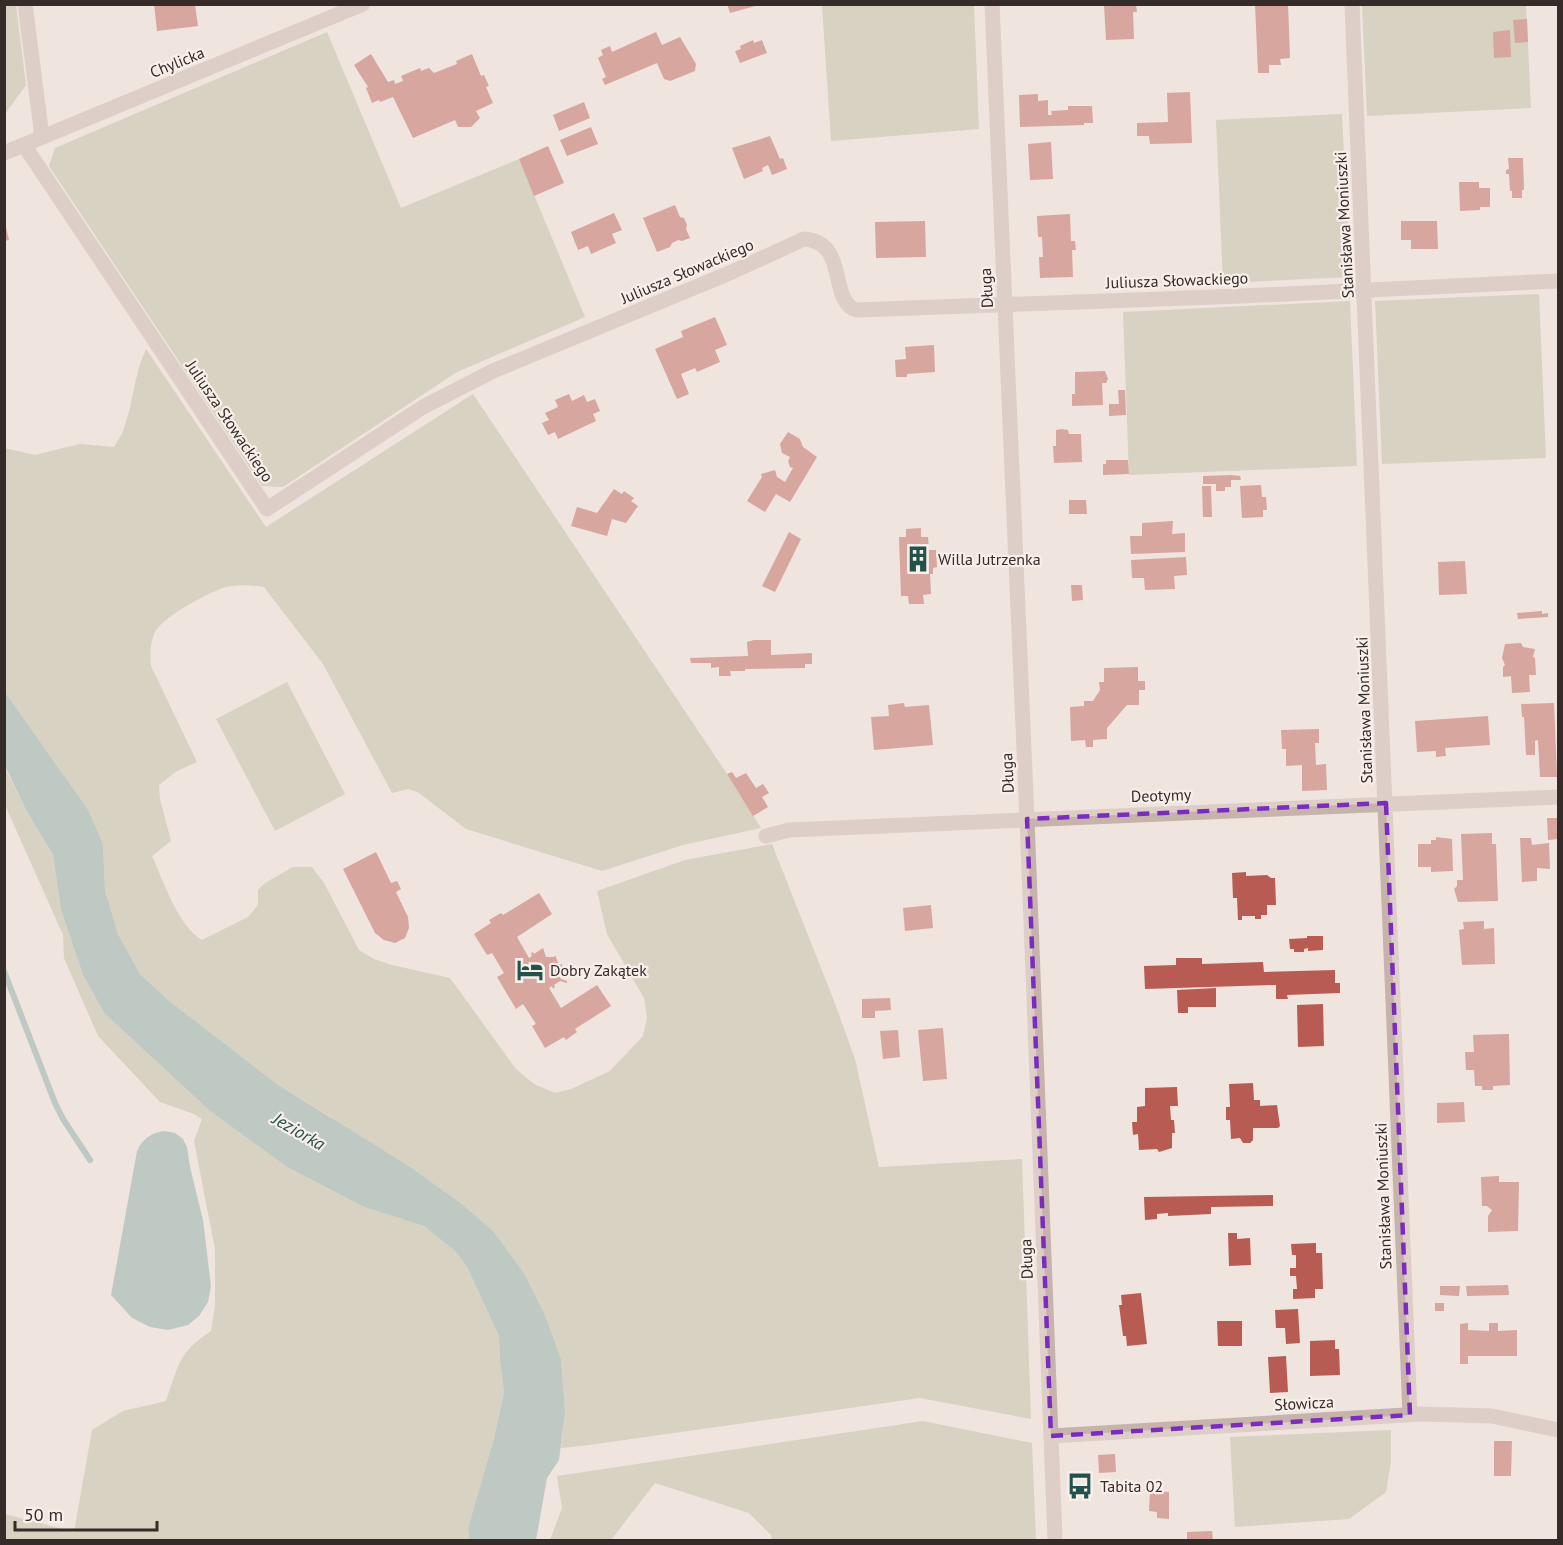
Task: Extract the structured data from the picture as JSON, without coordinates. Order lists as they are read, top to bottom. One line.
{"streets":{"street":["Chylicka","Stanisława Moniuszki","Juliusza Słowackiego","Długa","Deotymy","Słowicza"]},"crossings":[["Chylicka","Juliusza Słowackiego"],["Stanisława Moniuszki","Juliusza Słowackiego"],["Stanisława Moniuszki","Deotymy"],["Stanisława Moniuszki","Słowicza"],["Juliusza Słowackiego","Długa"],["Długa","Deotymy"],["Długa","Słowicza"]],"water":["Jeziorka"],"places":{"building":["Willa Jutrzenka"],"hotel":["Dobry Zakątek"],"bus stop":["Tabita 02"]},"scale_bar":"50 m"}
